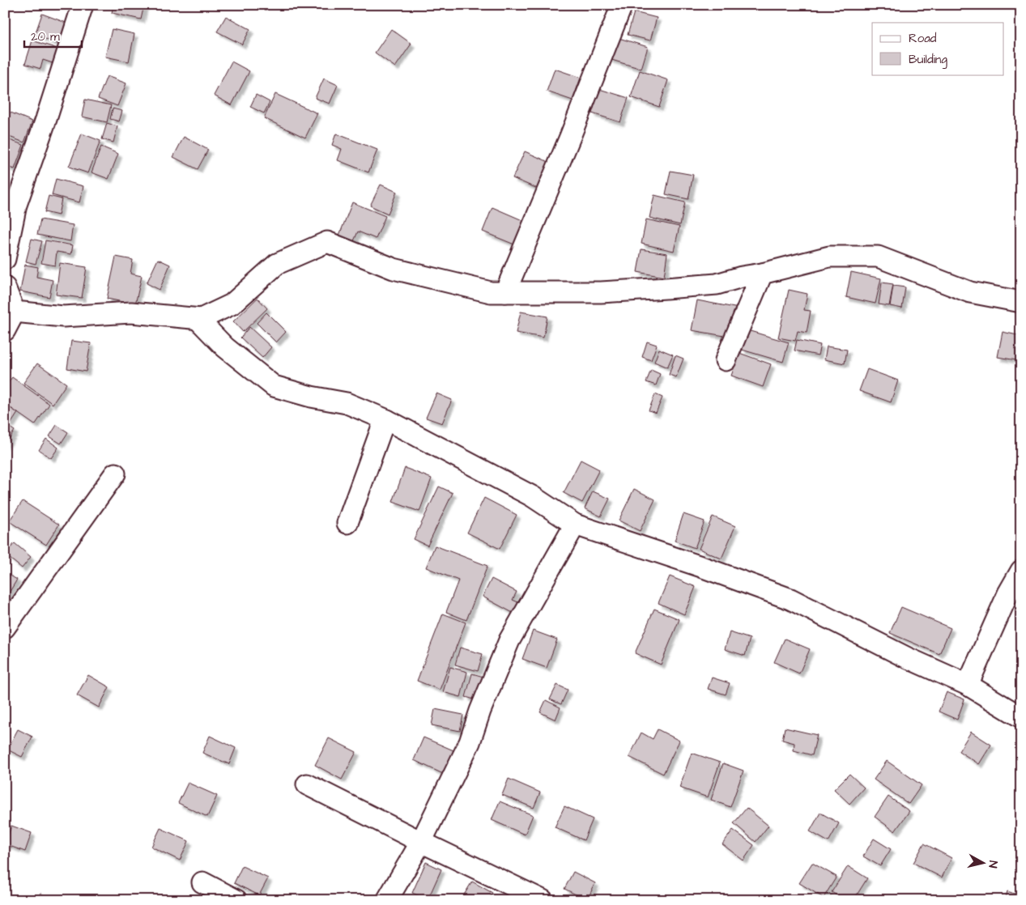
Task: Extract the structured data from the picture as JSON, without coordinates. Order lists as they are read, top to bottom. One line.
{"legend":["Road","Building"],"scale_bar":"20 m","north":"right"}
